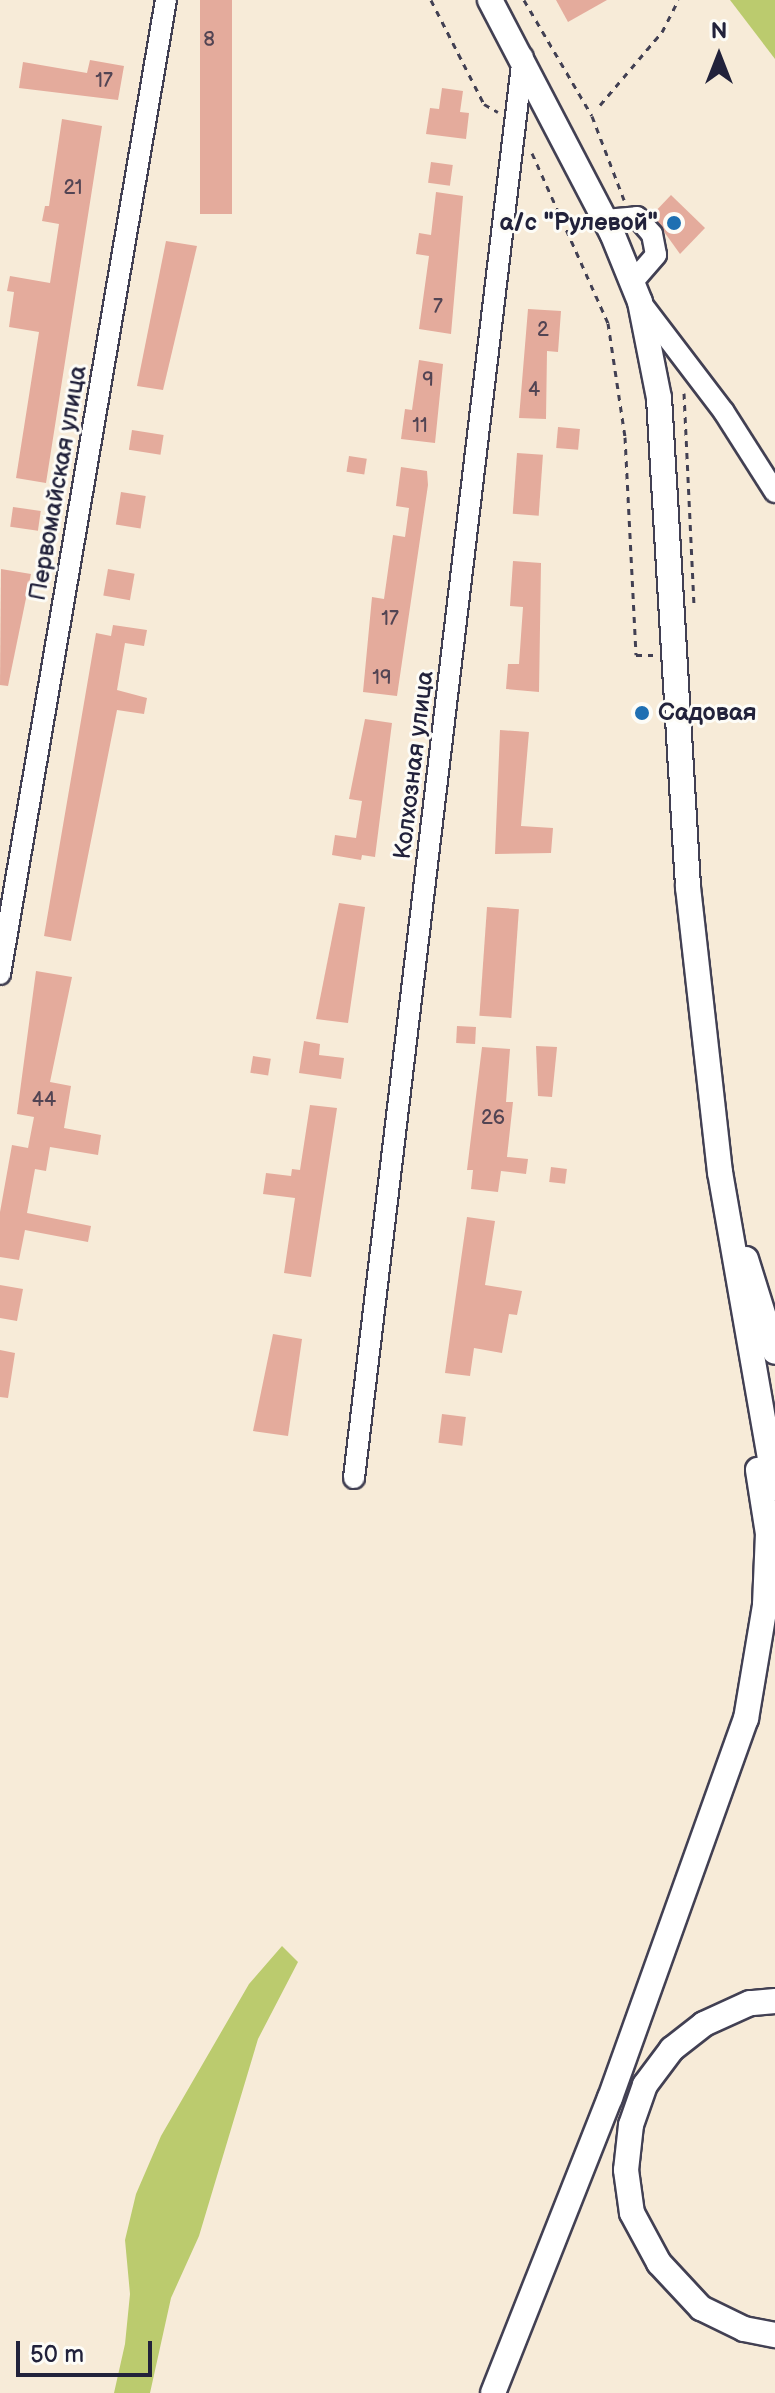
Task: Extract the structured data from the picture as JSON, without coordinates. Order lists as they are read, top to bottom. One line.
{"streets":{"street":["Первомайская улица","Колхозная улица"]},"places":["а/с \"Рулевой\"","Садовая"],"house_numbers":["8","17","21","7","2","9","4","11","17","19","44","26"],"scale_bar":"50 m","north":"top"}
